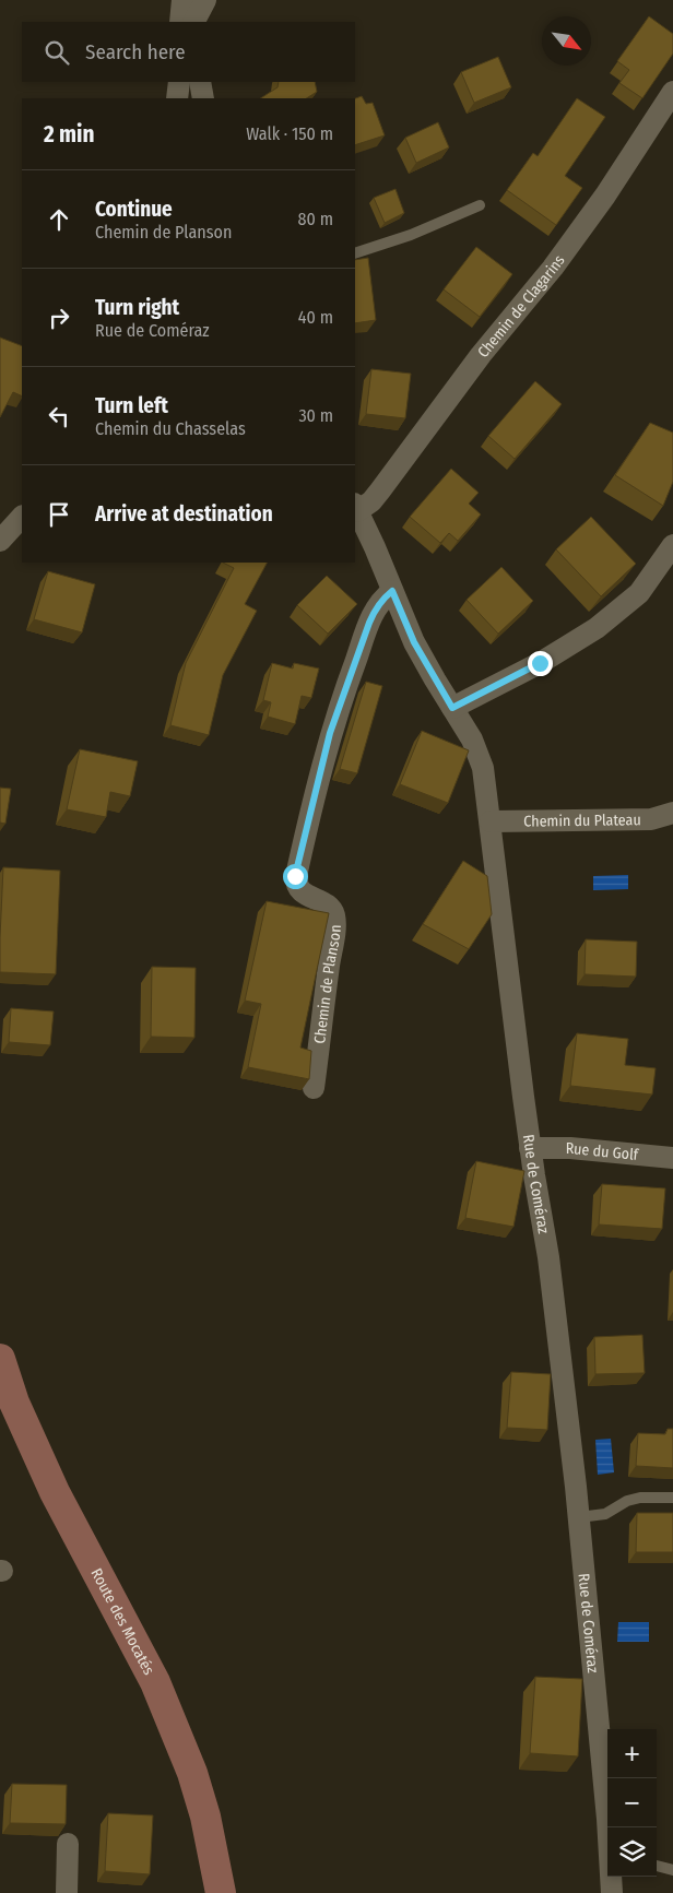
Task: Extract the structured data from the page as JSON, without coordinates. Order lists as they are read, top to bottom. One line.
{"streets":{"street":["Chemin de Clagarins","Chemin du Plateau","Chemin de Planson","Rue du Golf","Rue de Coméraz","Route des Mocatés"]},"crossings":[["Chemin de Clagarins","Rue de Coméraz"],["Chemin du Plateau","Rue de Coméraz"],["Chemin de Planson","Rue de Coméraz"],["Rue du Golf","Rue de Coméraz"]],"north":"bottom right","page":{"search":"Search here","heading":["2 min","Walk · 150 m"],"list":[["Continue","Chemin de Planson","80 m"],["Turn right","Rue de Coméraz","40 m"],["Turn left","Chemin du Chasselas","30 m"],"Arrive at destination"],"map_buttons":["+","−"]}}
